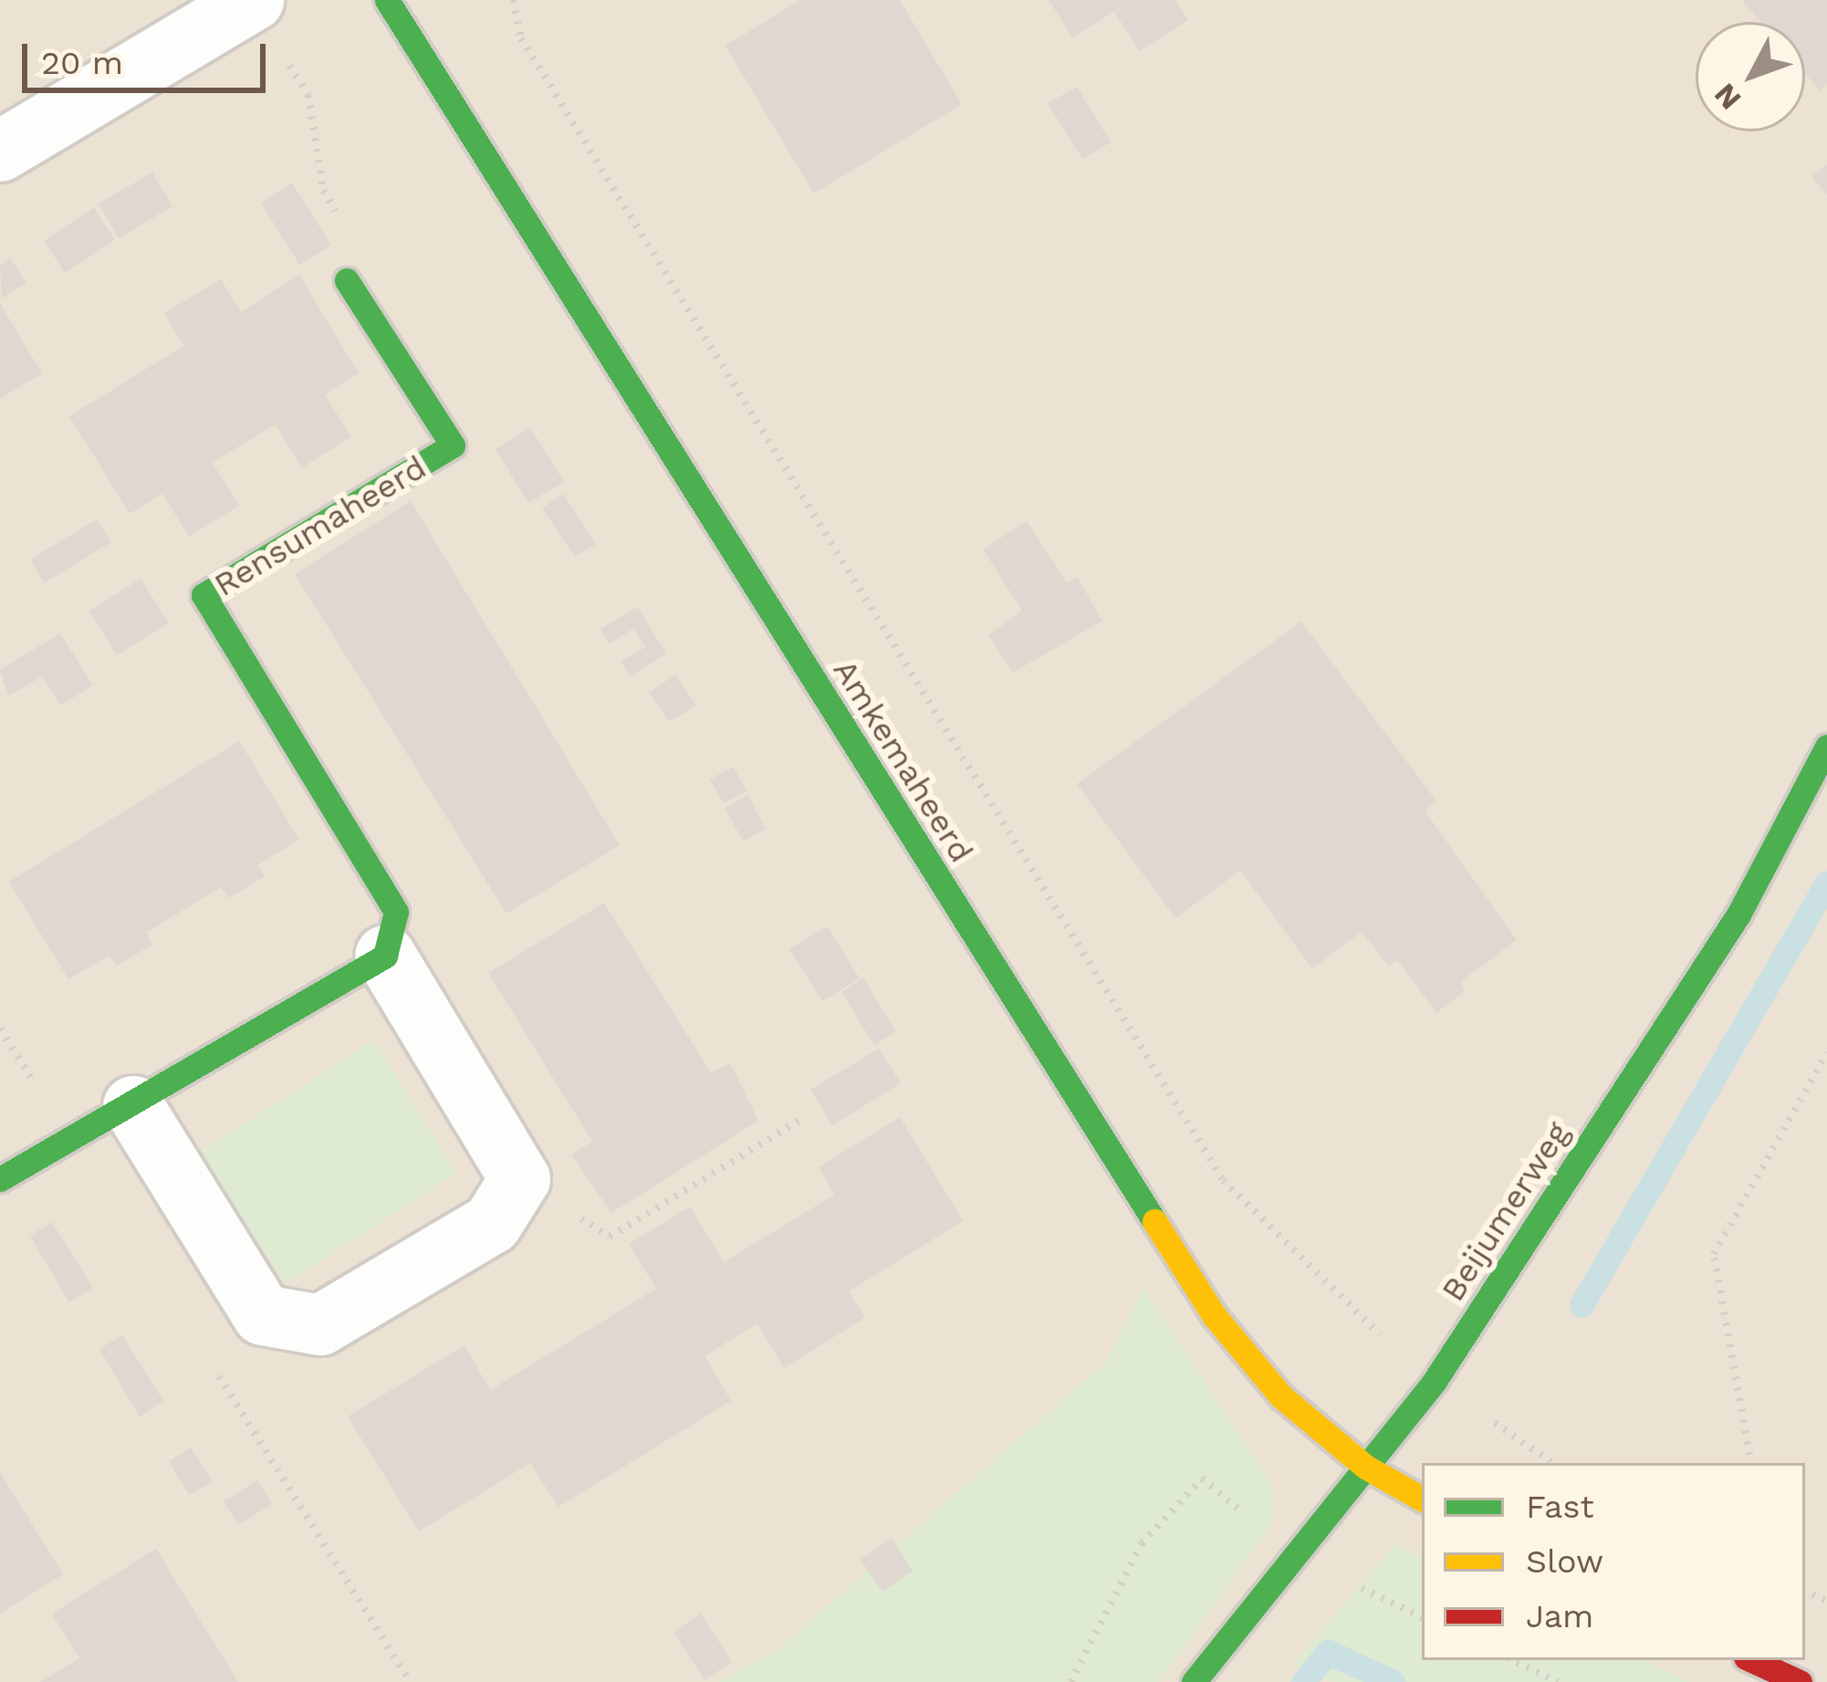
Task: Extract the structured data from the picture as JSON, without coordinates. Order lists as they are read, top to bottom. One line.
{"streets":{"street":["Rensumaheerd","Amkemaheerd","Beijumerweg"]},"crossings":[["Amkemaheerd","Beijumerweg"]],"legend":["Fast","Slow","Jam"],"scale_bar":"20 m","north":"bottom left"}
